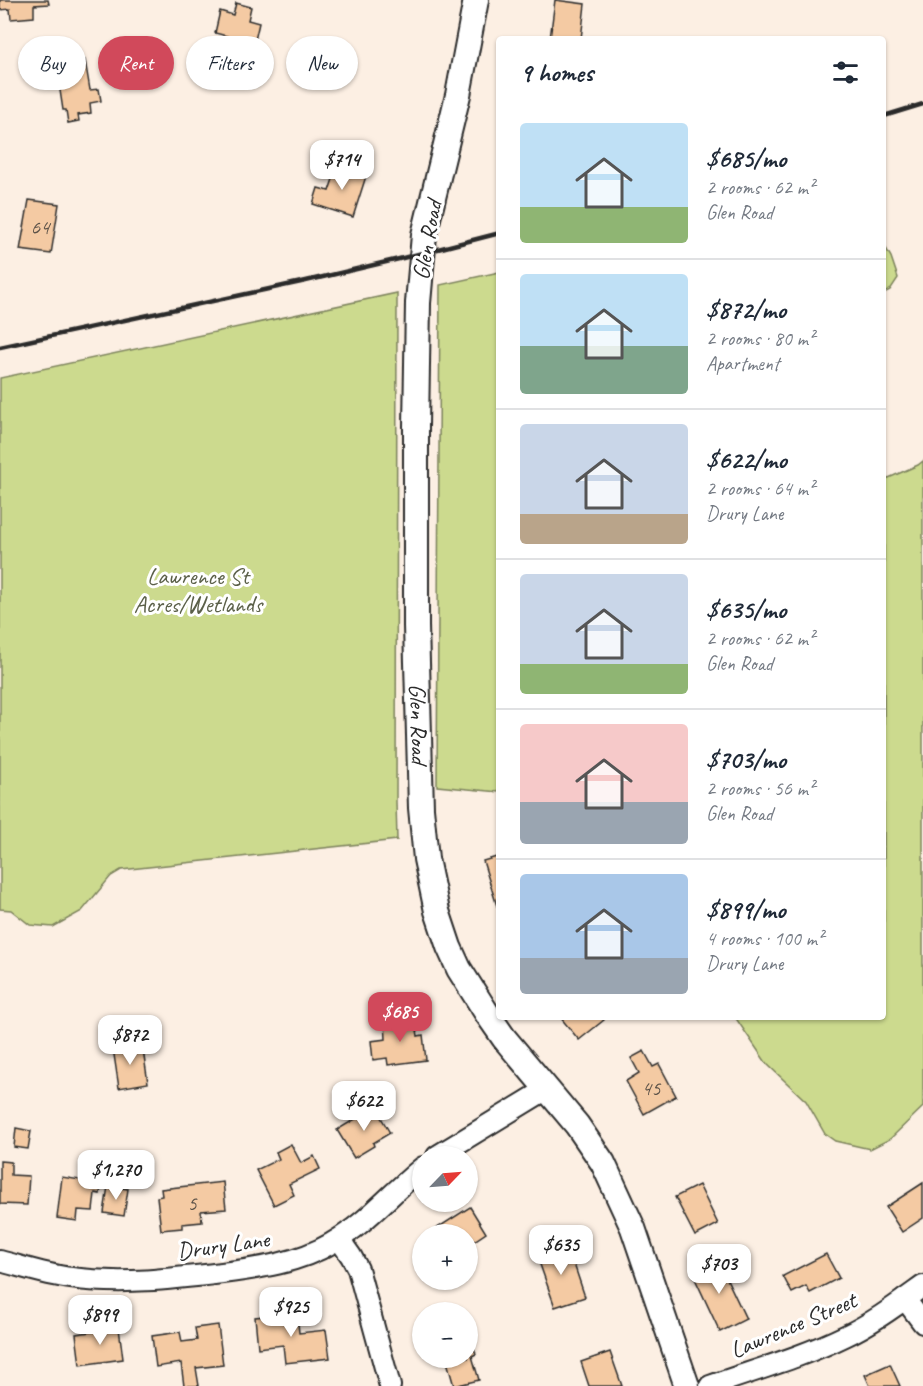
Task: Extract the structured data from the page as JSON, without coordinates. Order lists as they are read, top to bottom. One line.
{"streets":{"street":["Glen Road","Drury Lane","Lawrence Street"]},"parks":["Lawrence St Acres/Wetlands"],"house_numbers":["64","45","5"],"north":"top right","page":{"chip":["Buy","Rent","Filters","New"],"heading":"9 homes","list":[{"name":"$685/mo","note":"2 rooms · 62 m² · Glen Road"},{"name":"$872/mo","note":"2 rooms · 80 m² · Apartment"},{"name":"$622/mo","note":"2 rooms · 64 m² · Drury Lane"},{"name":"$635/mo","note":"2 rooms · 62 m² · Glen Road"},{"name":"$703/mo","note":"2 rooms · 56 m² · Glen Road"},{"name":"$899/mo","note":"4 rooms · 100 m² · Drury Lane"}],"price":["$714","$685","$872","$622","$1,270","$635","$703","$925","$899"],"map_buttons":["+","−"]}}
